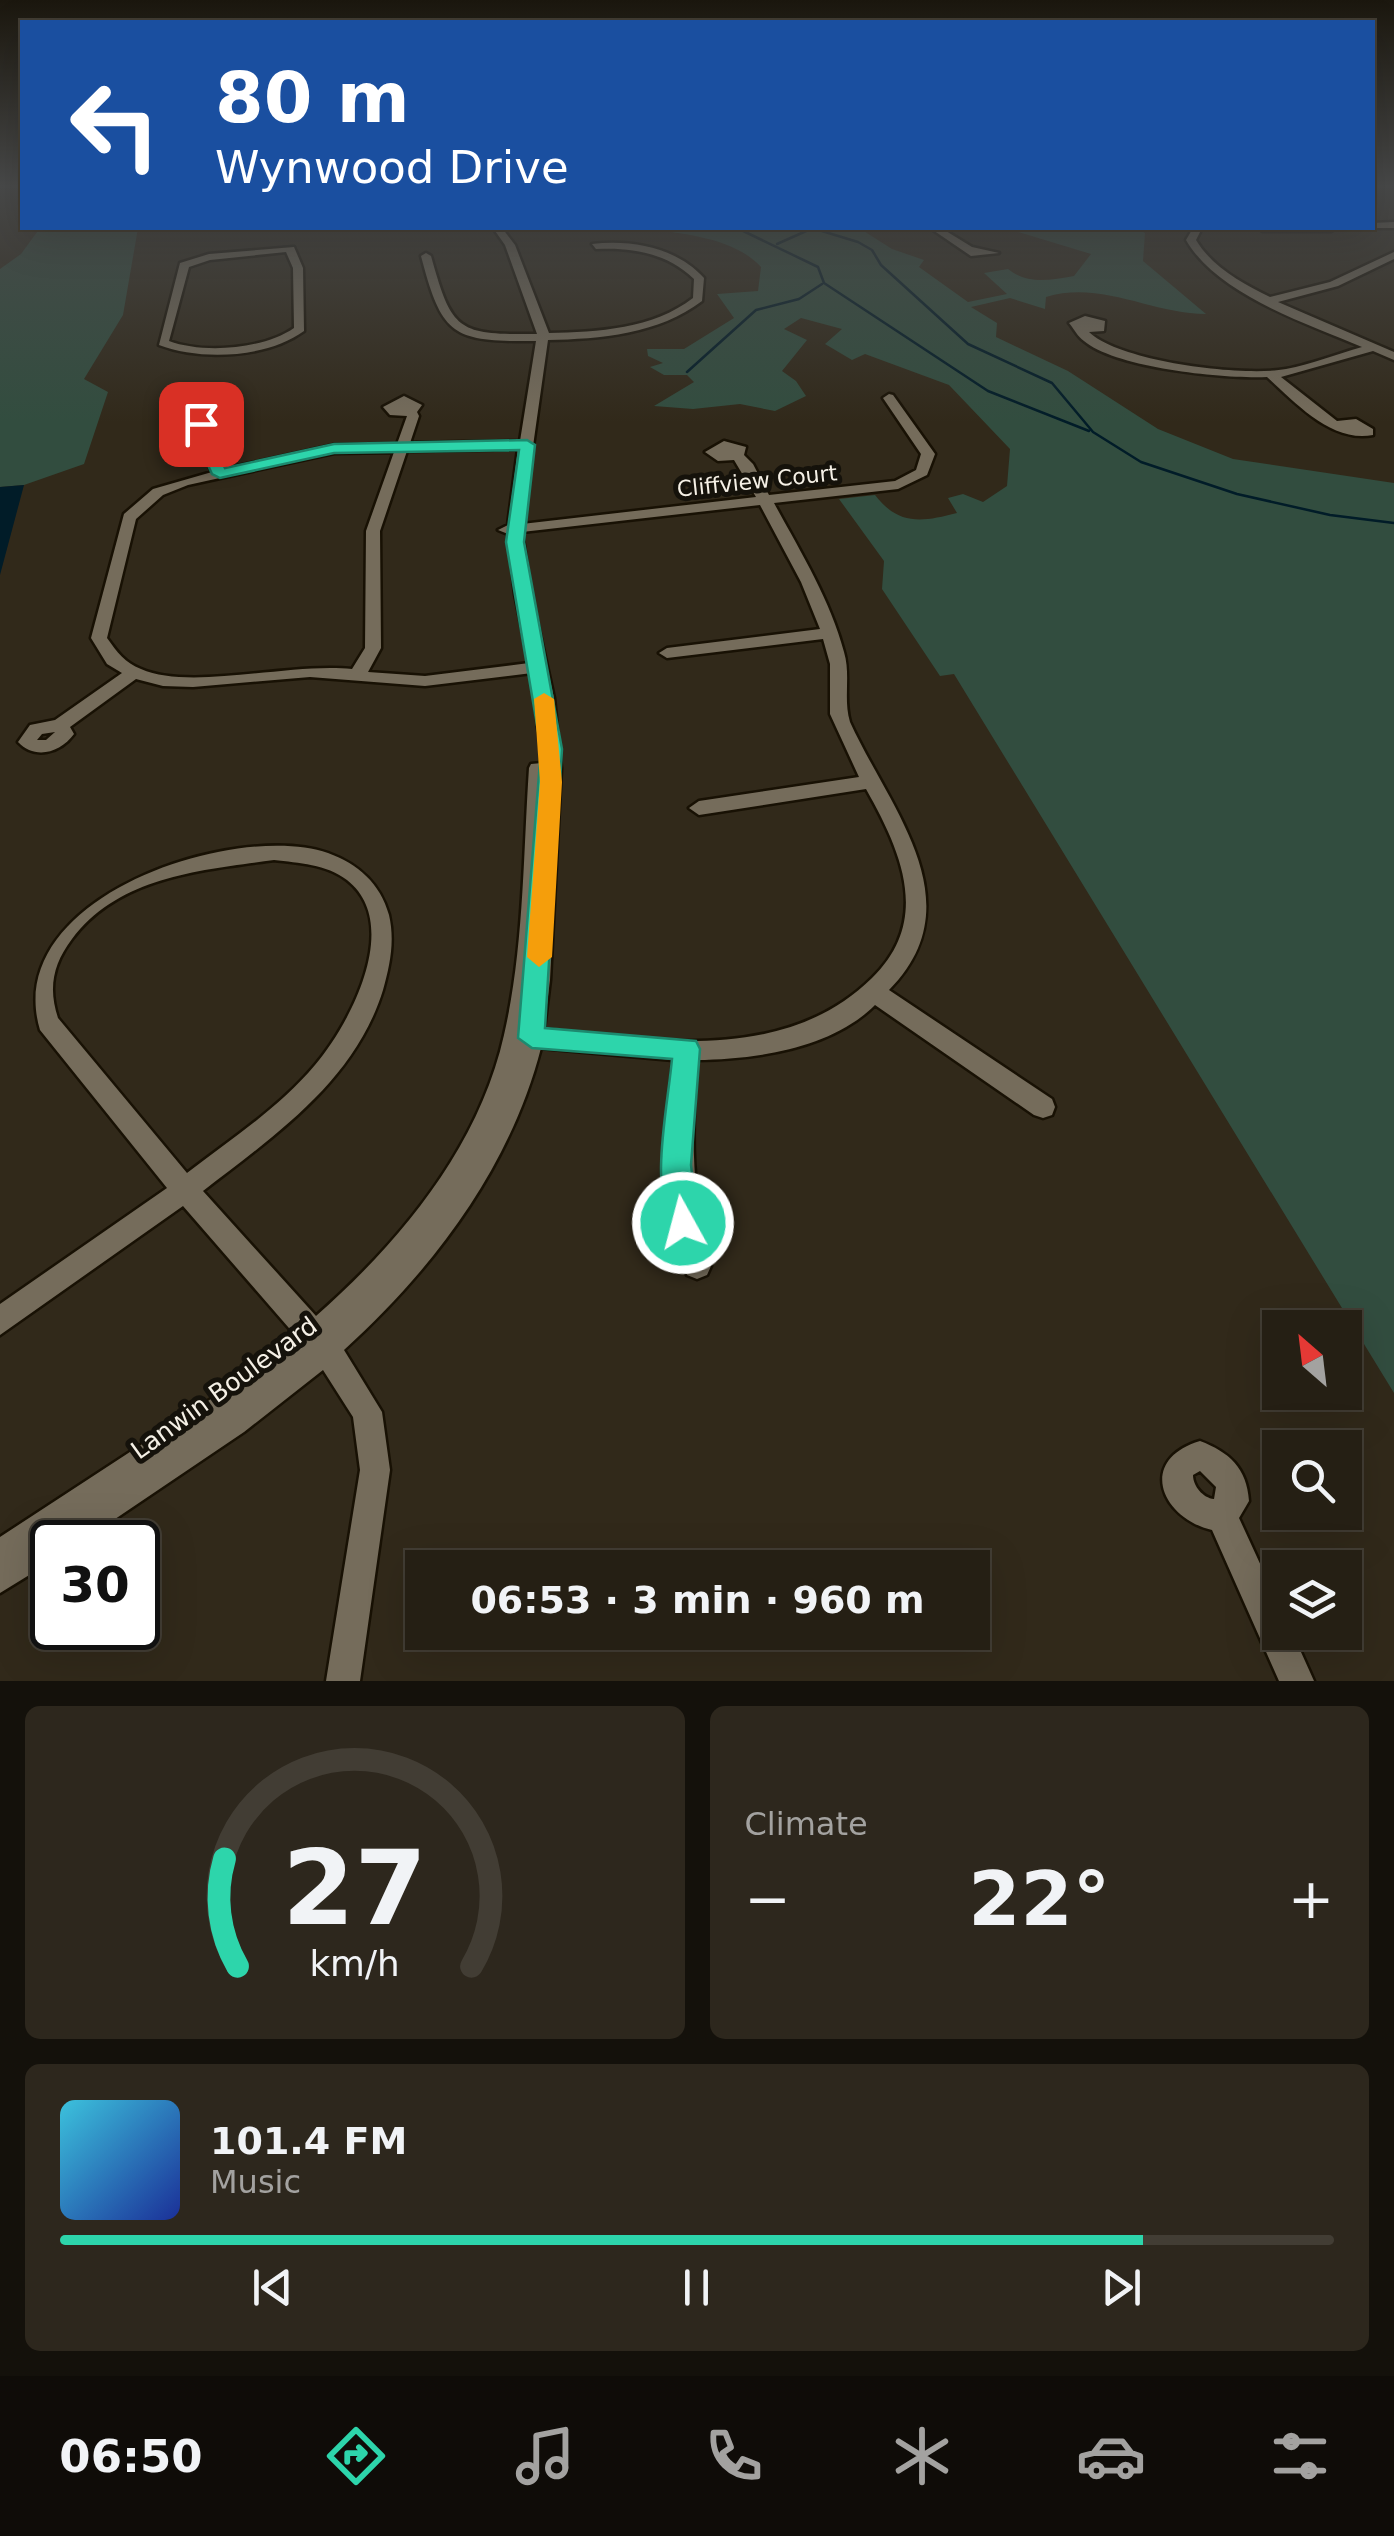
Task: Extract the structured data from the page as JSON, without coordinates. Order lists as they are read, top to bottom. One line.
{"streets":{"street":["Cliffview Court","Lanwin Boulevard"]},"crossings":[["Cliffview Court","Lanwin Boulevard"]],"north":"top left","page":{"turn":["80 m","Wynwood Drive"],"limit":"30","trip":"06:53 · 3 min · 960 m","tile":"Climate","heat":["−","22°","+"],"song":["101.4 FM","Music"],"tabs":"06:50","gauge":["27","km/h"]}}
